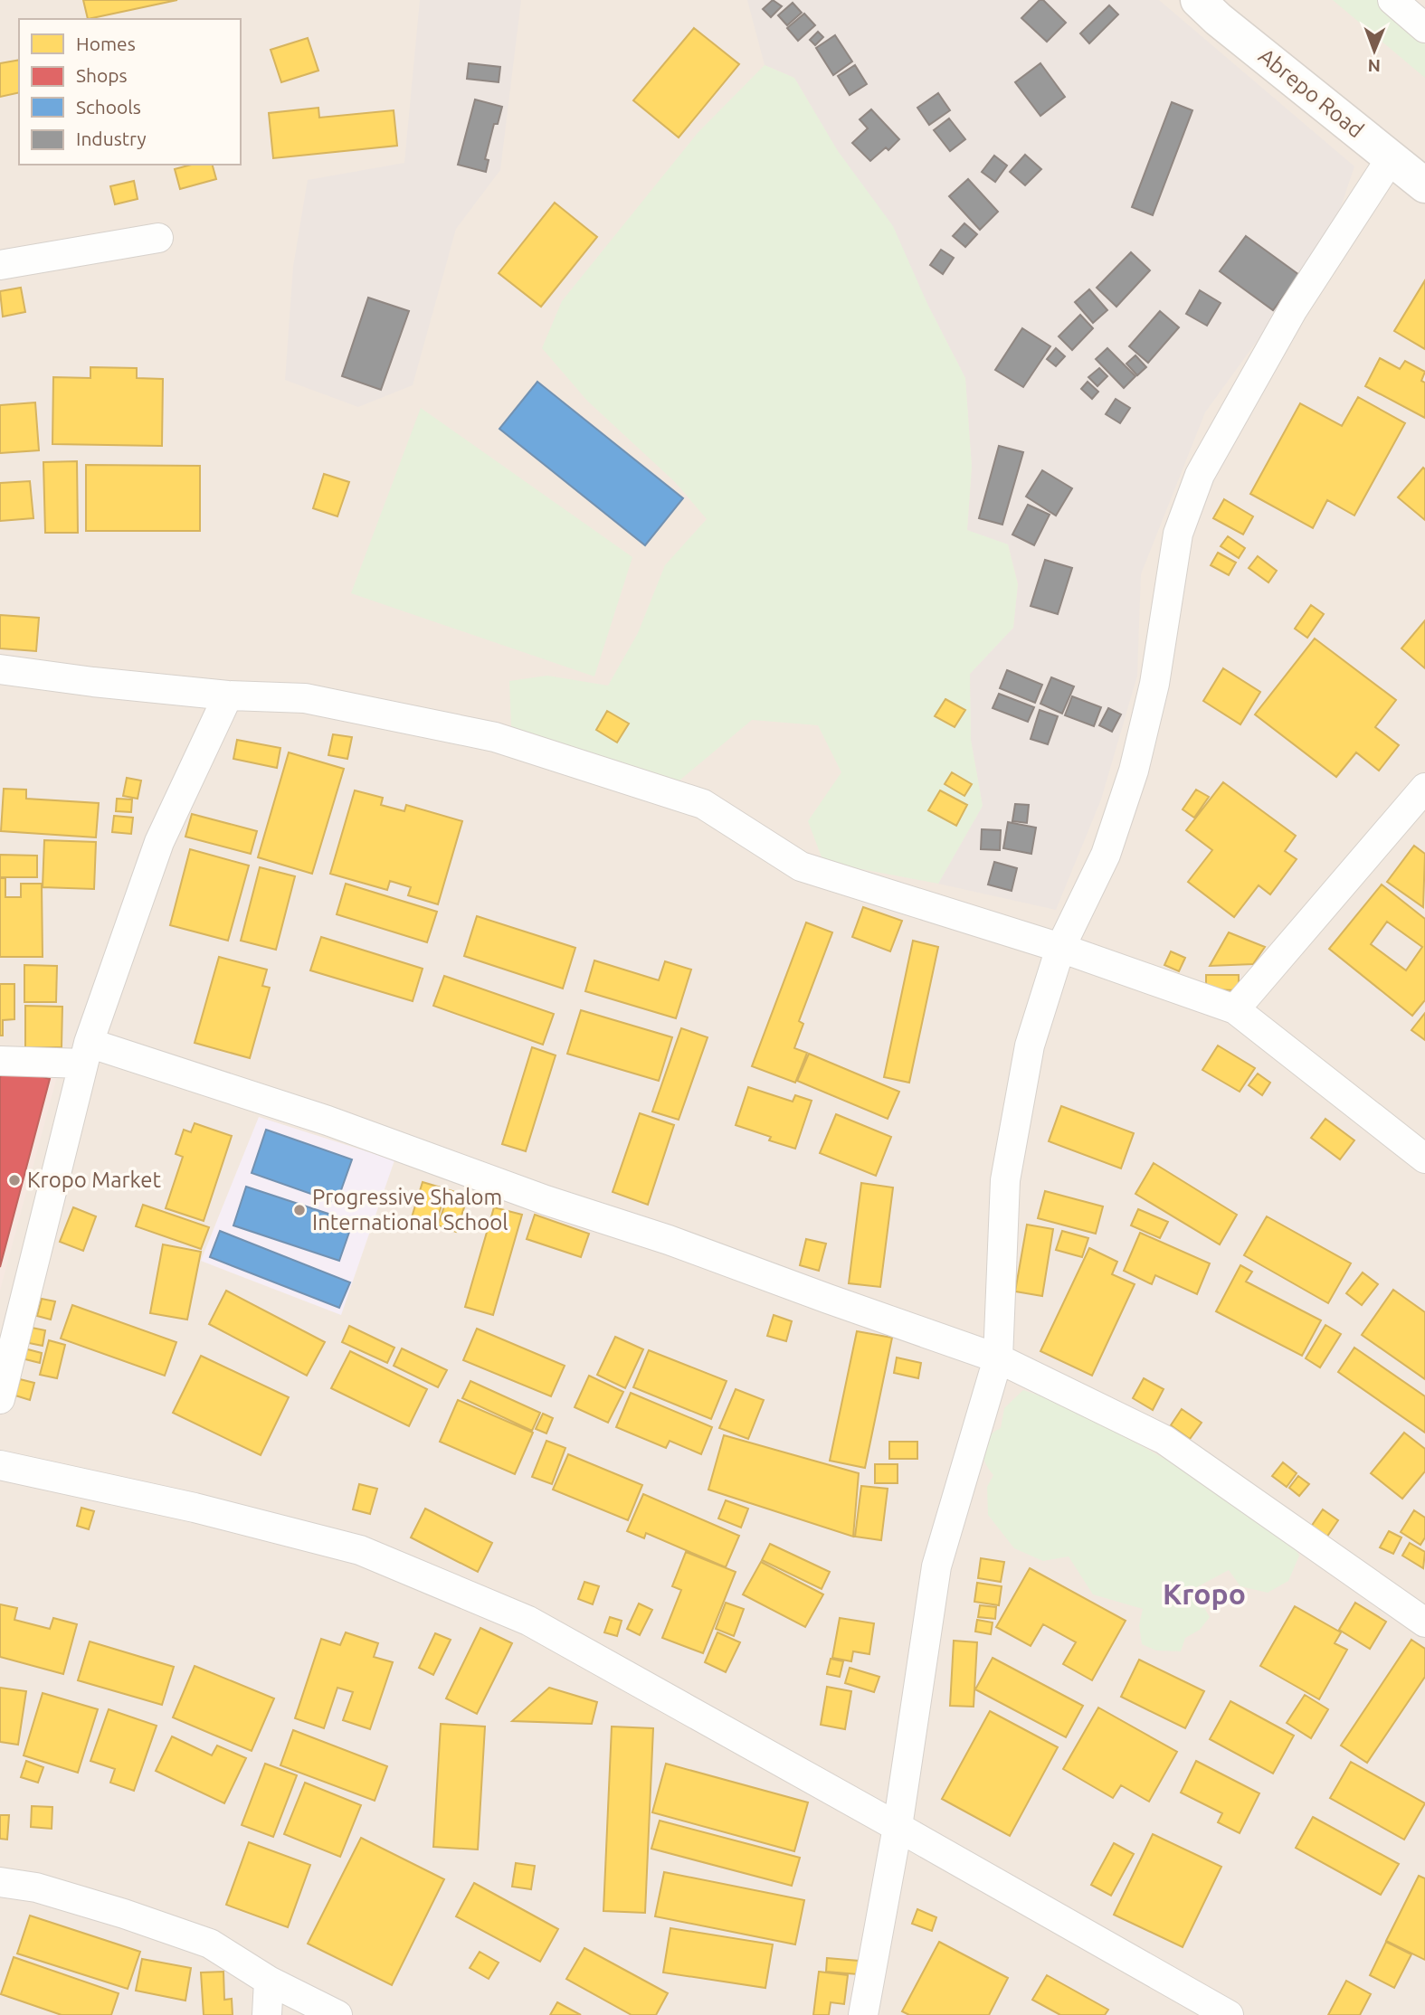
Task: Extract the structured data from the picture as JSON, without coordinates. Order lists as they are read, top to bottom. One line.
{"streets":{"main road":["Abrepo Road"]},"districts":["Kropo"],"places":["Kropo Market","Progressive Shalom International School"],"legend":["Homes","Shops","Schools","Industry"],"north":"bottom"}
